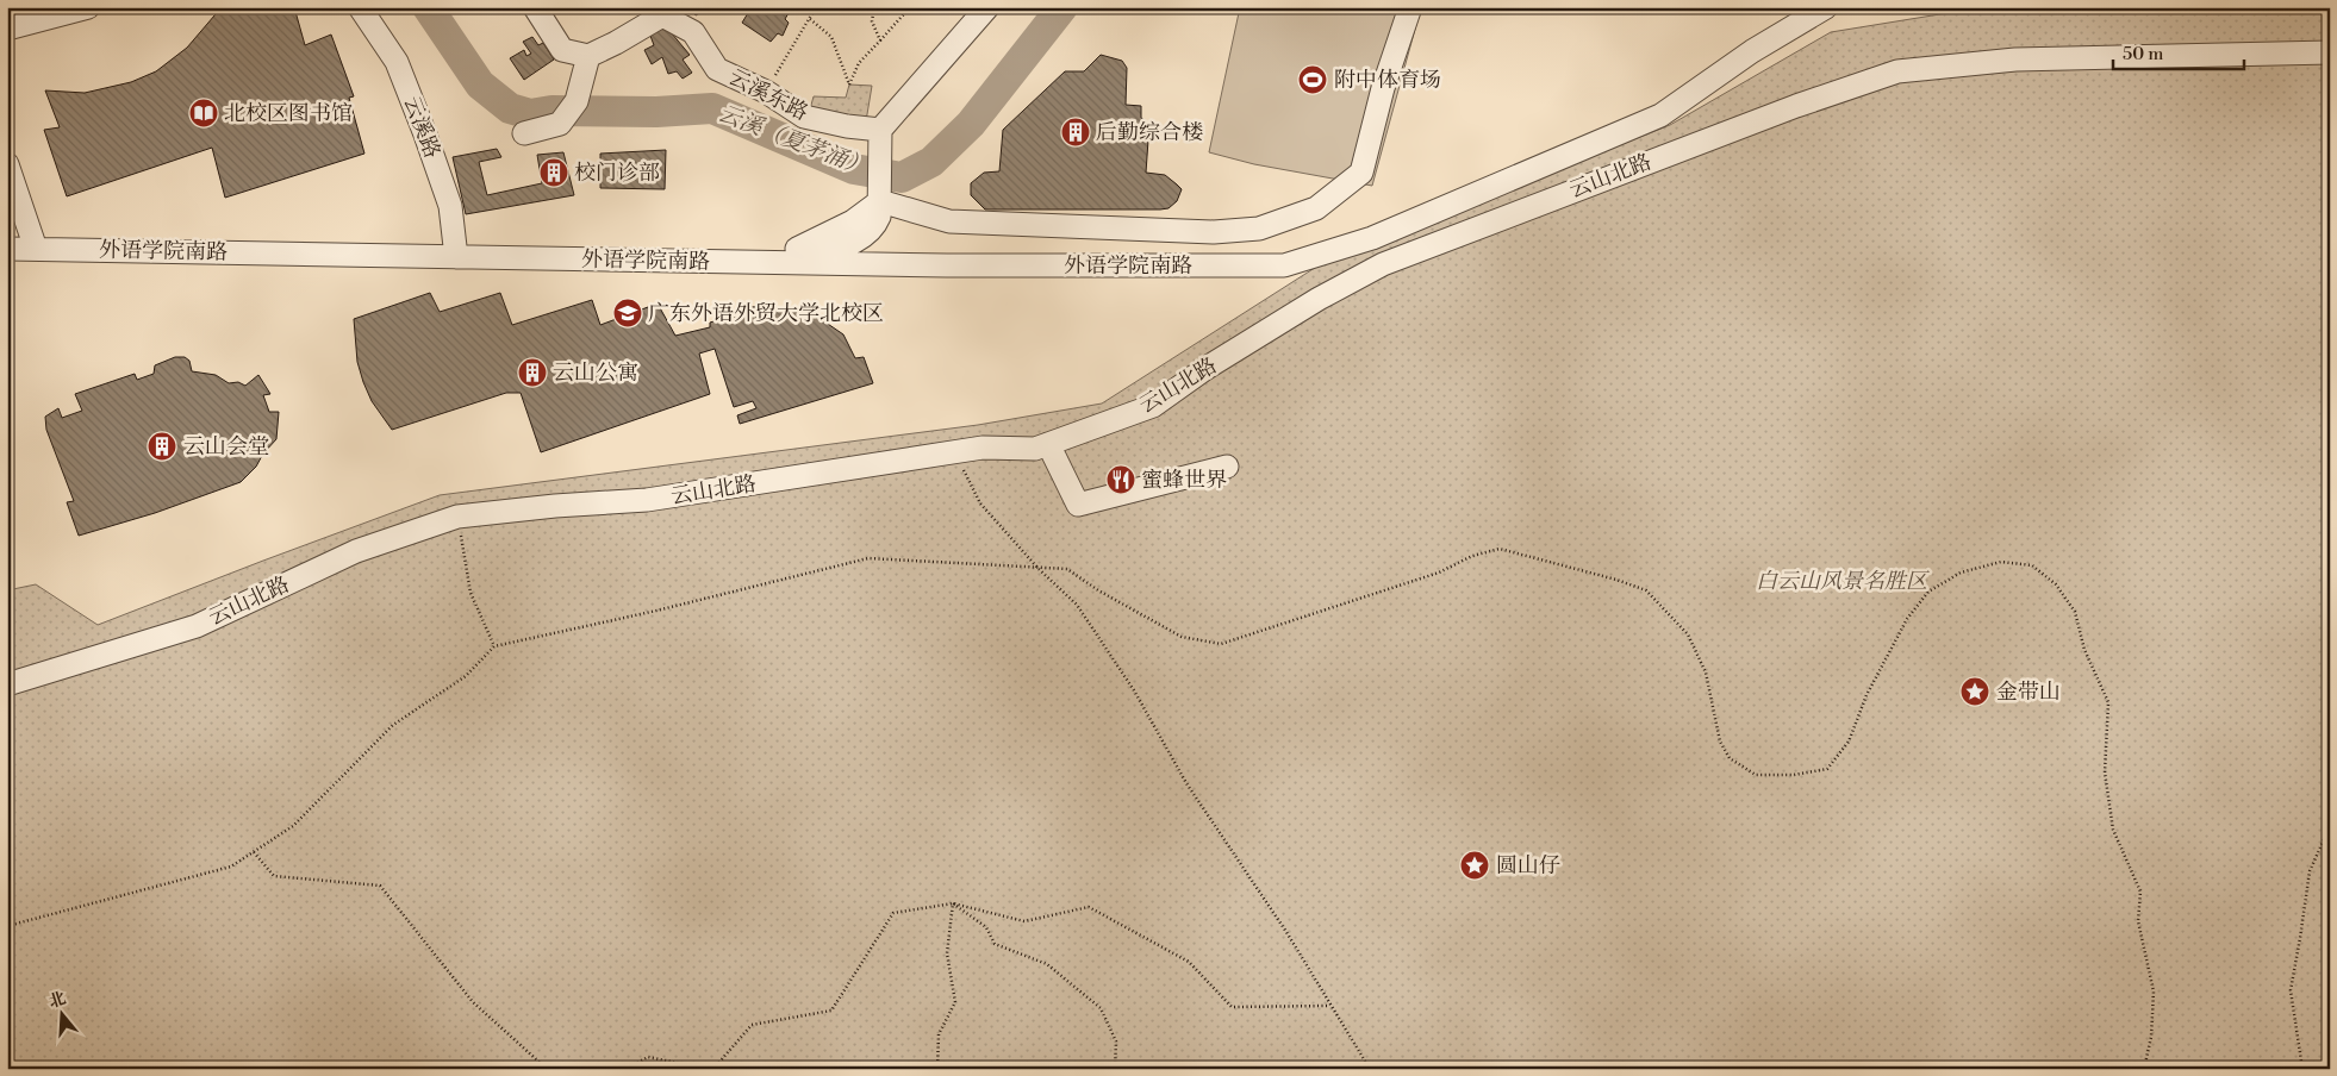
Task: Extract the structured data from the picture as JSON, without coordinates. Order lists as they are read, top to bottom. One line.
{"streets":{"street":["云溪东路","云溪路","云山北路","外语学院南路"]},"crossings":[["云溪路","外语学院南路"]],"water":["云溪（夏茅涌）"],"parks":["白云山风景名胜区"],"places":{"sports":["附中体育场"],"library":["北校区图书馆"],"building":["后勤综合楼","校门诊部","云山公寓","云山会堂"],"school or university":["广东外语外贸大学北校区"],"restaurant":["蜜蜂世界"],"place":["金带山","圆山仔"]},"scale_bar":"50 m","north":"top"}
